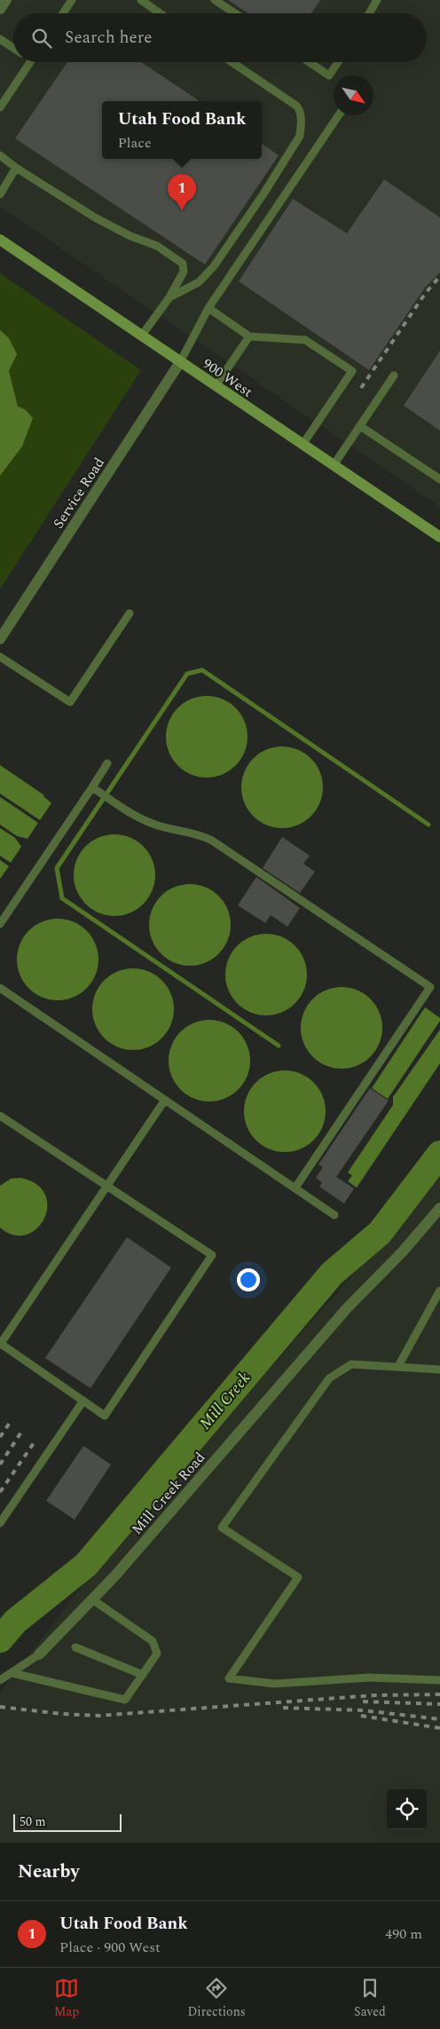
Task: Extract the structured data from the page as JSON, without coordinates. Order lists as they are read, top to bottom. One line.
{"streets":{"main road":["900 West"],"street":["Service Road","Mill Creek Road"]},"crossings":[["900 West","Service Road"]],"water":["Mill Creek"],"scale_bar":"50 m","north":"bottom right","page":{"search":"Search here","popup":["Utah Food Bank","Place"],"pins":"1","scale":"50 m","heading":"Nearby","list":[{"mark":"1","name":"Utah Food Bank","note":"Place · 900 West","value":"490 m"}],"nav":["Map","Directions","Saved"]}}
